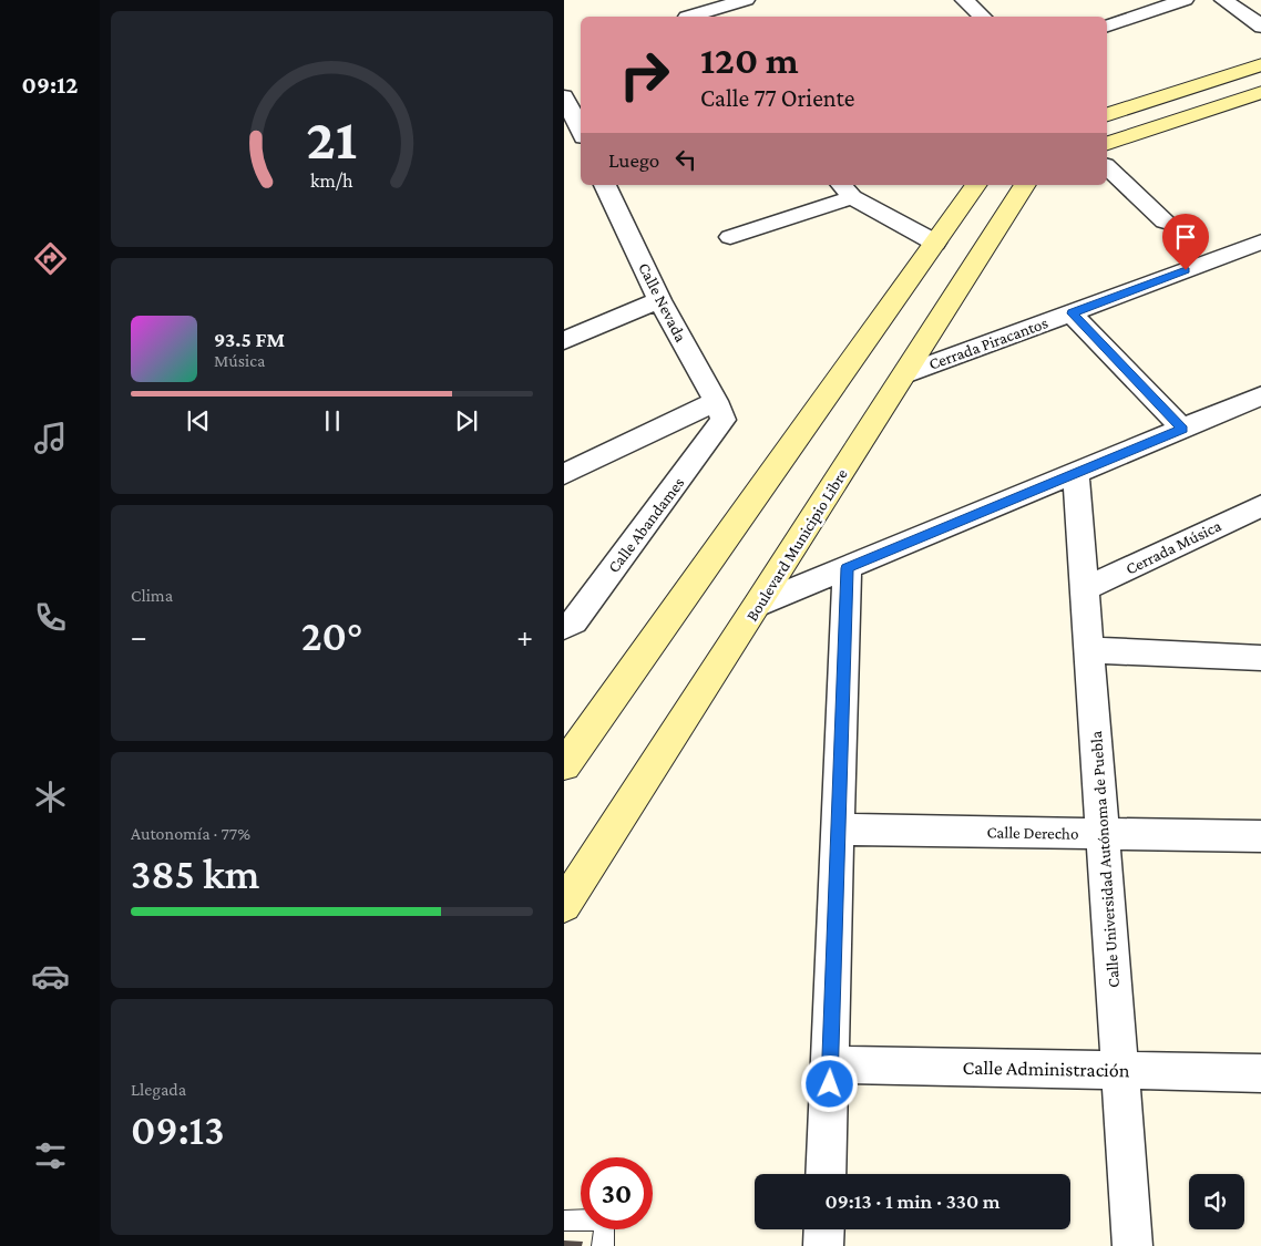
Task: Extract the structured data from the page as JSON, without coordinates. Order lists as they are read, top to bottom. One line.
{"streets":{"main road":["Boulevard Municipio Libre"],"street":["Calle Nevada","Cerrada Piracantos","Calle Abandames","Cerrada Música","Calle Derecho","Calle Universidad Autónoma de Puebla","Calle Administración"]},"crossings":[["Calle Nevada","Calle Abandames"],["Cerrada Piracantos","Boulevard Municipio Libre"],["Cerrada Música","Calle Universidad Autónoma de Puebla"],["Calle Derecho","Calle Universidad Autónoma de Puebla"],["Calle Universidad Autónoma de Puebla","Calle Administración"]],"page":{"tabs":"09:12","turn":["120 m","Calle 77 Oriente"],"then":"Luego","song":["93.5 FM","Música"],"tile":["Clima",["Autonomía · 77%","385 km"],["Llegada","09:13"]],"heat":["−","20°","+"],"limit":"30","trip":"09:13 · 1 min · 330 m","gauge":["21","km/h"]}}
